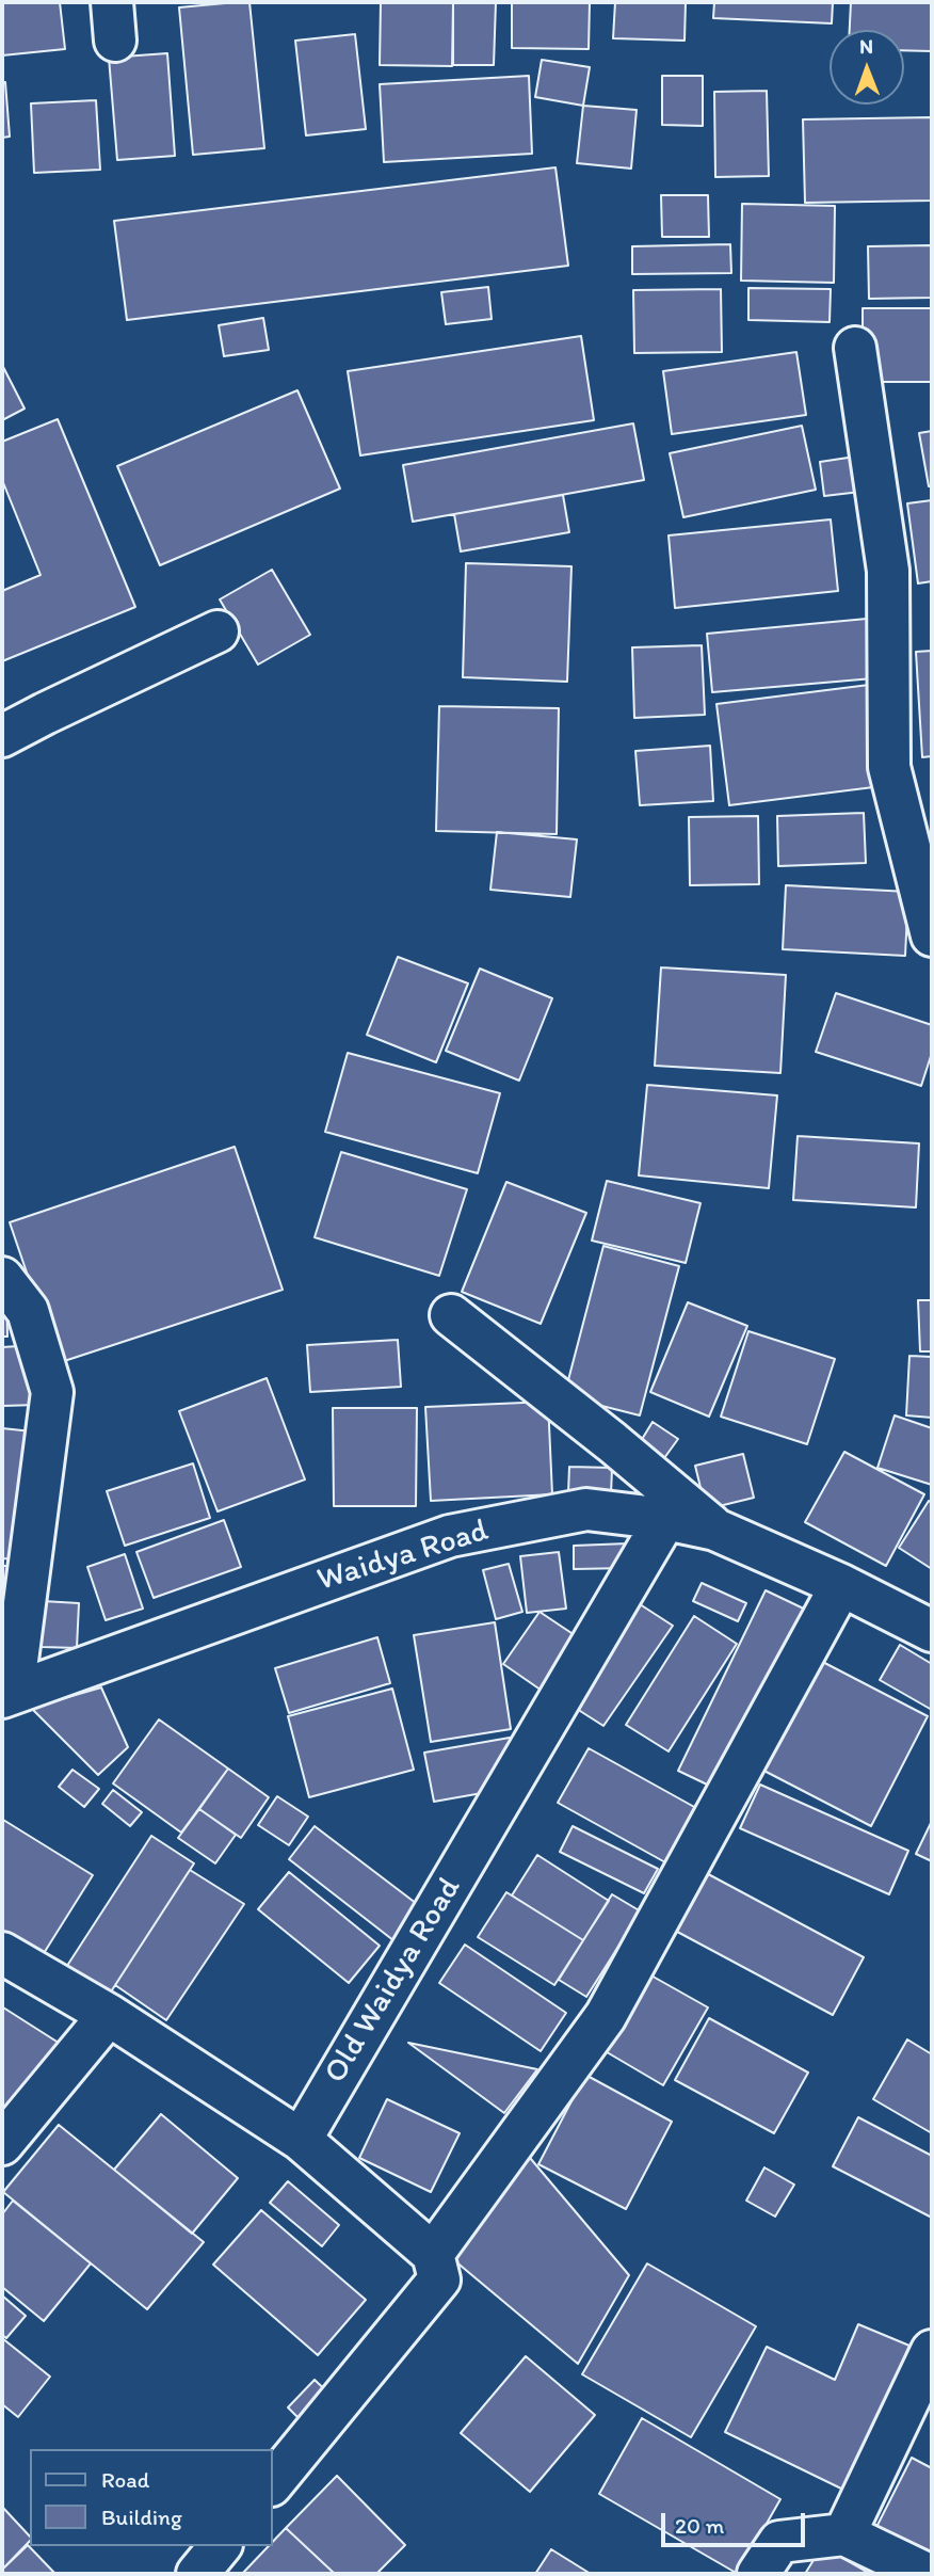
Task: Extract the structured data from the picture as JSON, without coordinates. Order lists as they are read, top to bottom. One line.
{"streets":{"street":["Waidya Road","Old Waidya Road"]},"crossings":[["Waidya Road","Old Waidya Road"]],"legend":["Road","Building"],"scale_bar":"20 m","north":"top"}
